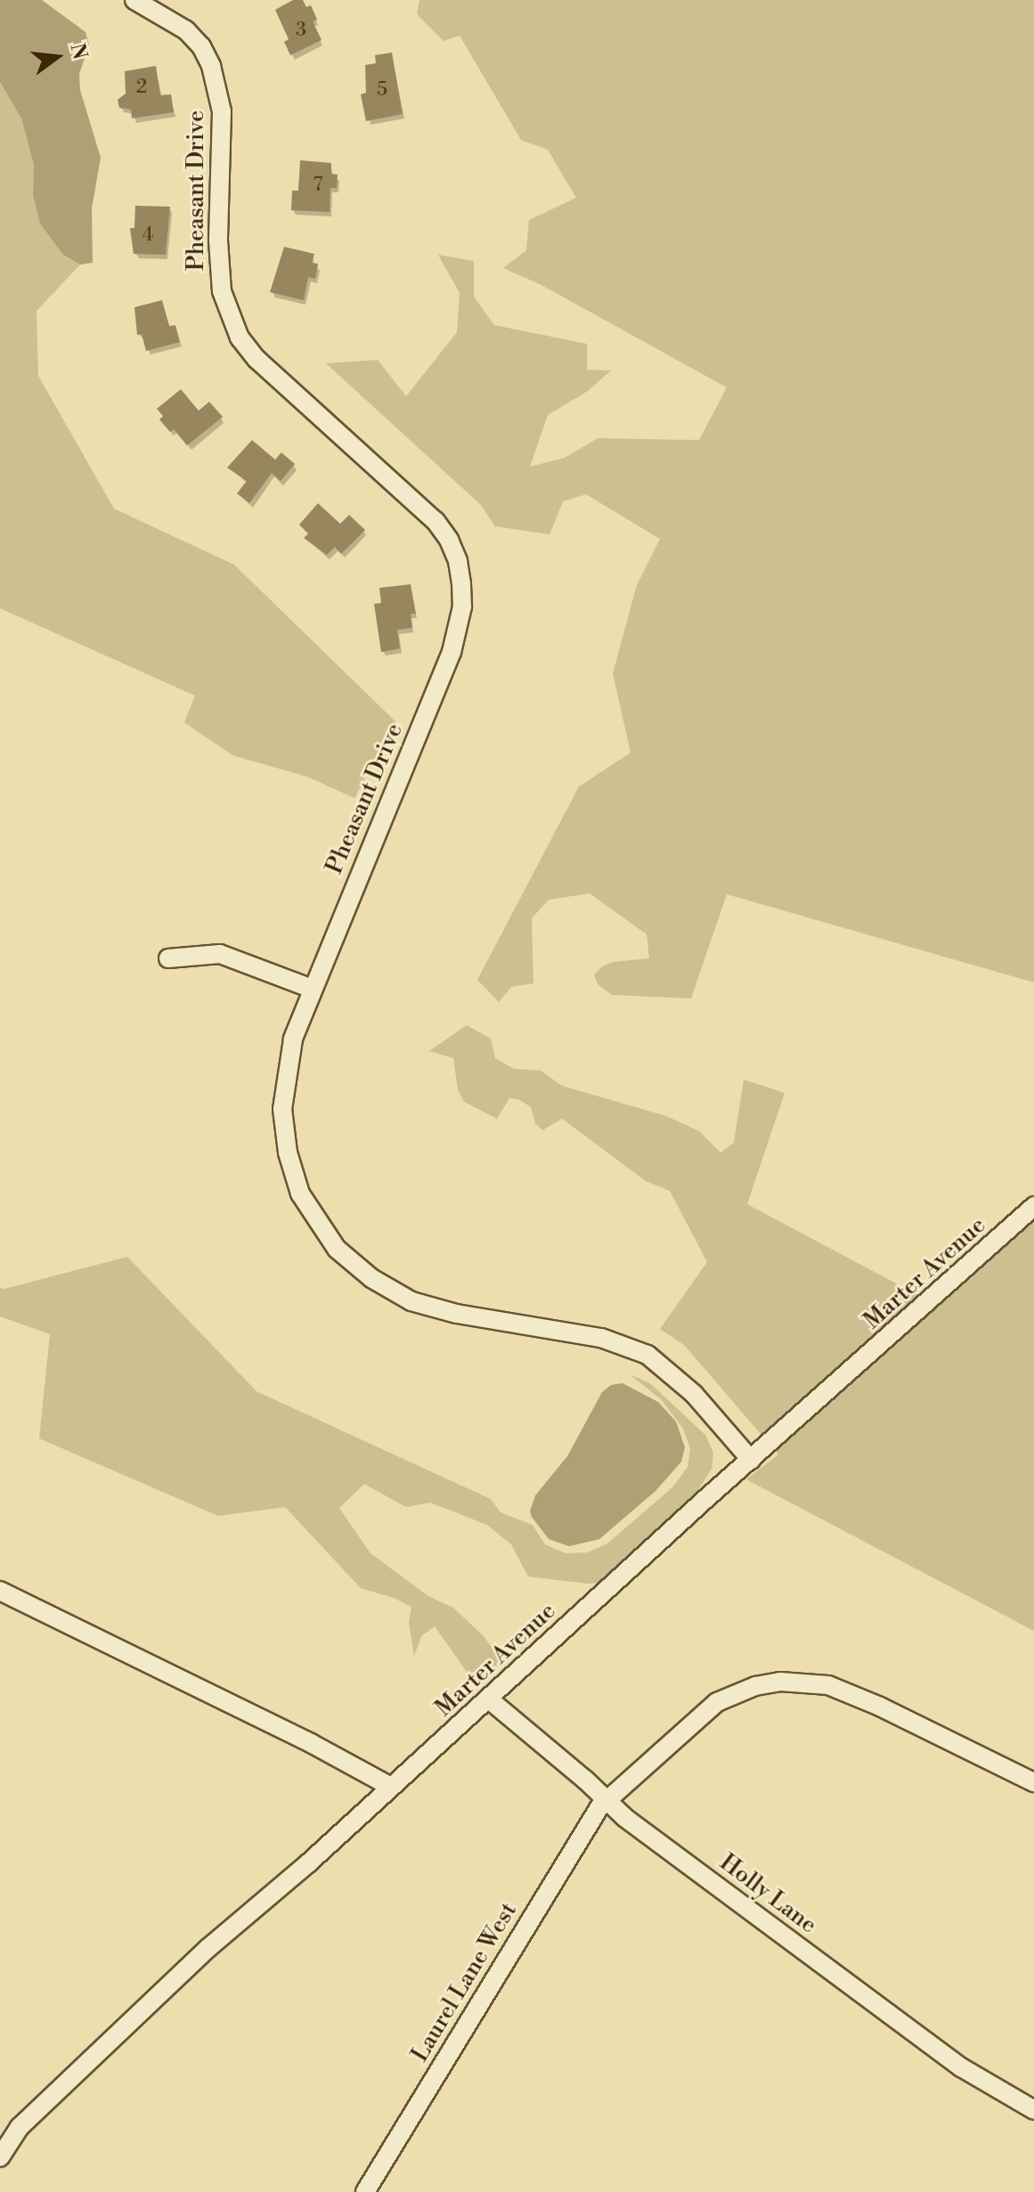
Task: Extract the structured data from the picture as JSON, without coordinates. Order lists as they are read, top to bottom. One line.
{"streets":{"street":["Pheasant Drive","Marter Avenue","Holly Lane","Laurel Lane West"]},"crossings":[["Pheasant Drive","Marter Avenue"],["Marter Avenue","Holly Lane"],["Holly Lane","Laurel Lane West"]],"house_numbers":["3","2","5","7","4"],"north":"right"}
